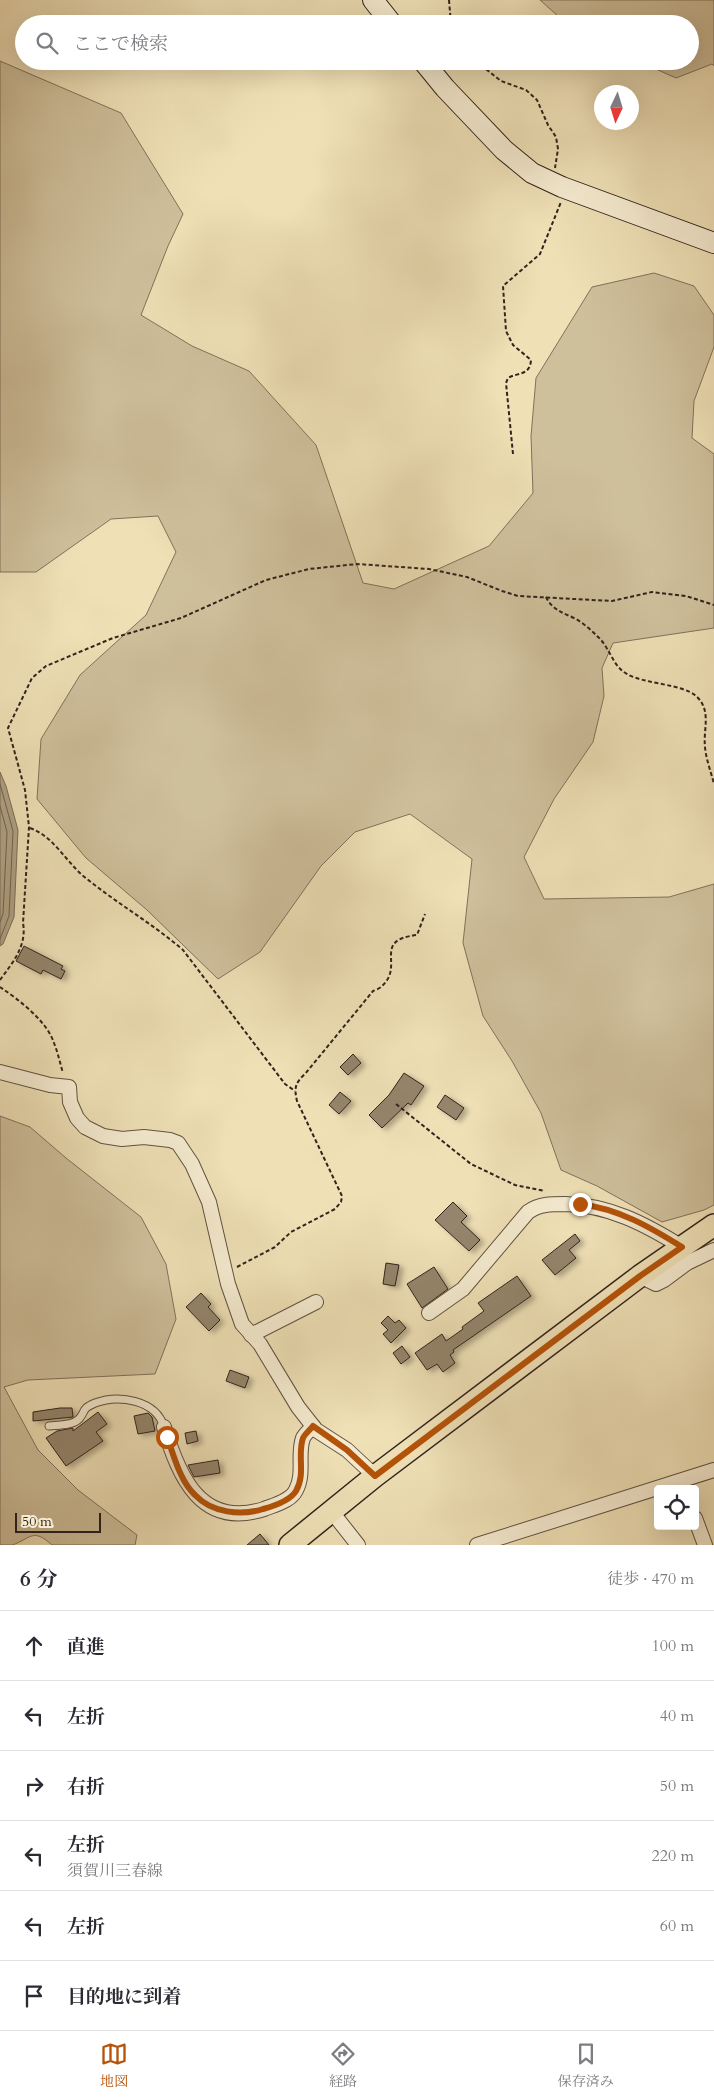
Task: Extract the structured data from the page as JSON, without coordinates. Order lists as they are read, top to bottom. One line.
{"scale_bar":"50 m","north":"bottom","page":{"search":"ここで検索","scale":"50 m","heading":["6 分","徒歩 · 470 m"],"list":[["直進","100 m"],["左折","40 m"],["右折","50 m"],["左折","須賀川三春線","220 m"],["左折","60 m"],"目的地に到着"],"nav":["地図","経路","保存済み"]}}
